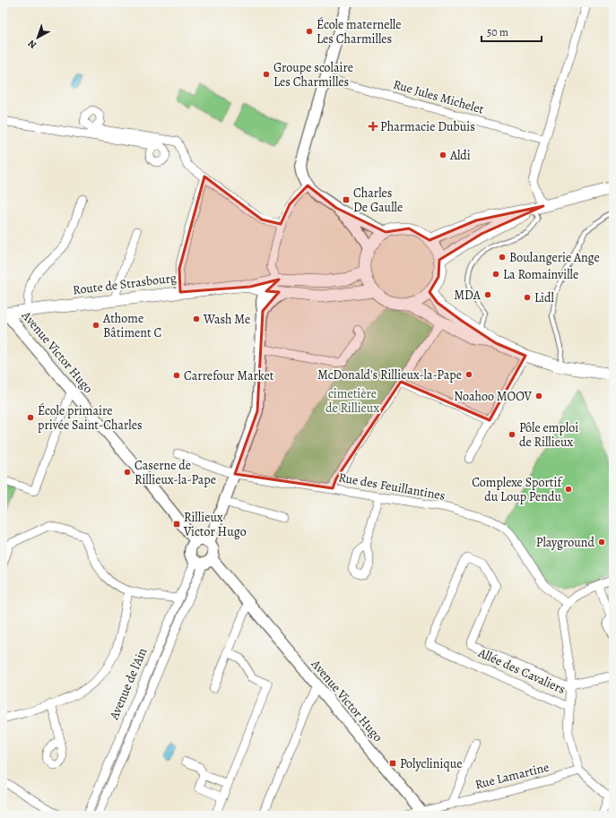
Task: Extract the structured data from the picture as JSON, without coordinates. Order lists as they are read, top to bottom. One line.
{"streets":{"main road":["Route de Strasbourg"],"street":["Rue Jules Michelet","Avenue Victor Hugo","Rue des Feuillantines","Allée des Cavaliers","Avenue de l'Ain","Rue Lamartine"]},"crossings":[["Route de Strasbourg","Avenue Victor Hugo"],["Avenue Victor Hugo","Avenue de l'Ain"],["Avenue Victor Hugo","Rue Lamartine"]],"parks":["cimetière de Rillieux"],"places":{"other":["École maternelle Les Charmilles","Groupe scolaire Les Charmilles","Aldi","Boulangerie Ange","La Romainville","MDA","Lidl","Wash Me","Athome Bâtiment C","McDonald's Rillieux-la-Pape","Carrefour Market","Noahoo MOOV","École primaire privée Saint-Charles","Pôle emploi de Rillieux","Caserne de Rillieux-la-Pape","Complexe Sportif du Loup Pendu","Playground"],"health":["Pharmacie Dubuis"],"transit":["Charles De Gaulle","Rillieux Victor Hugo","Polyclinique"]},"scale_bar":"50 m","north":"bottom left"}
